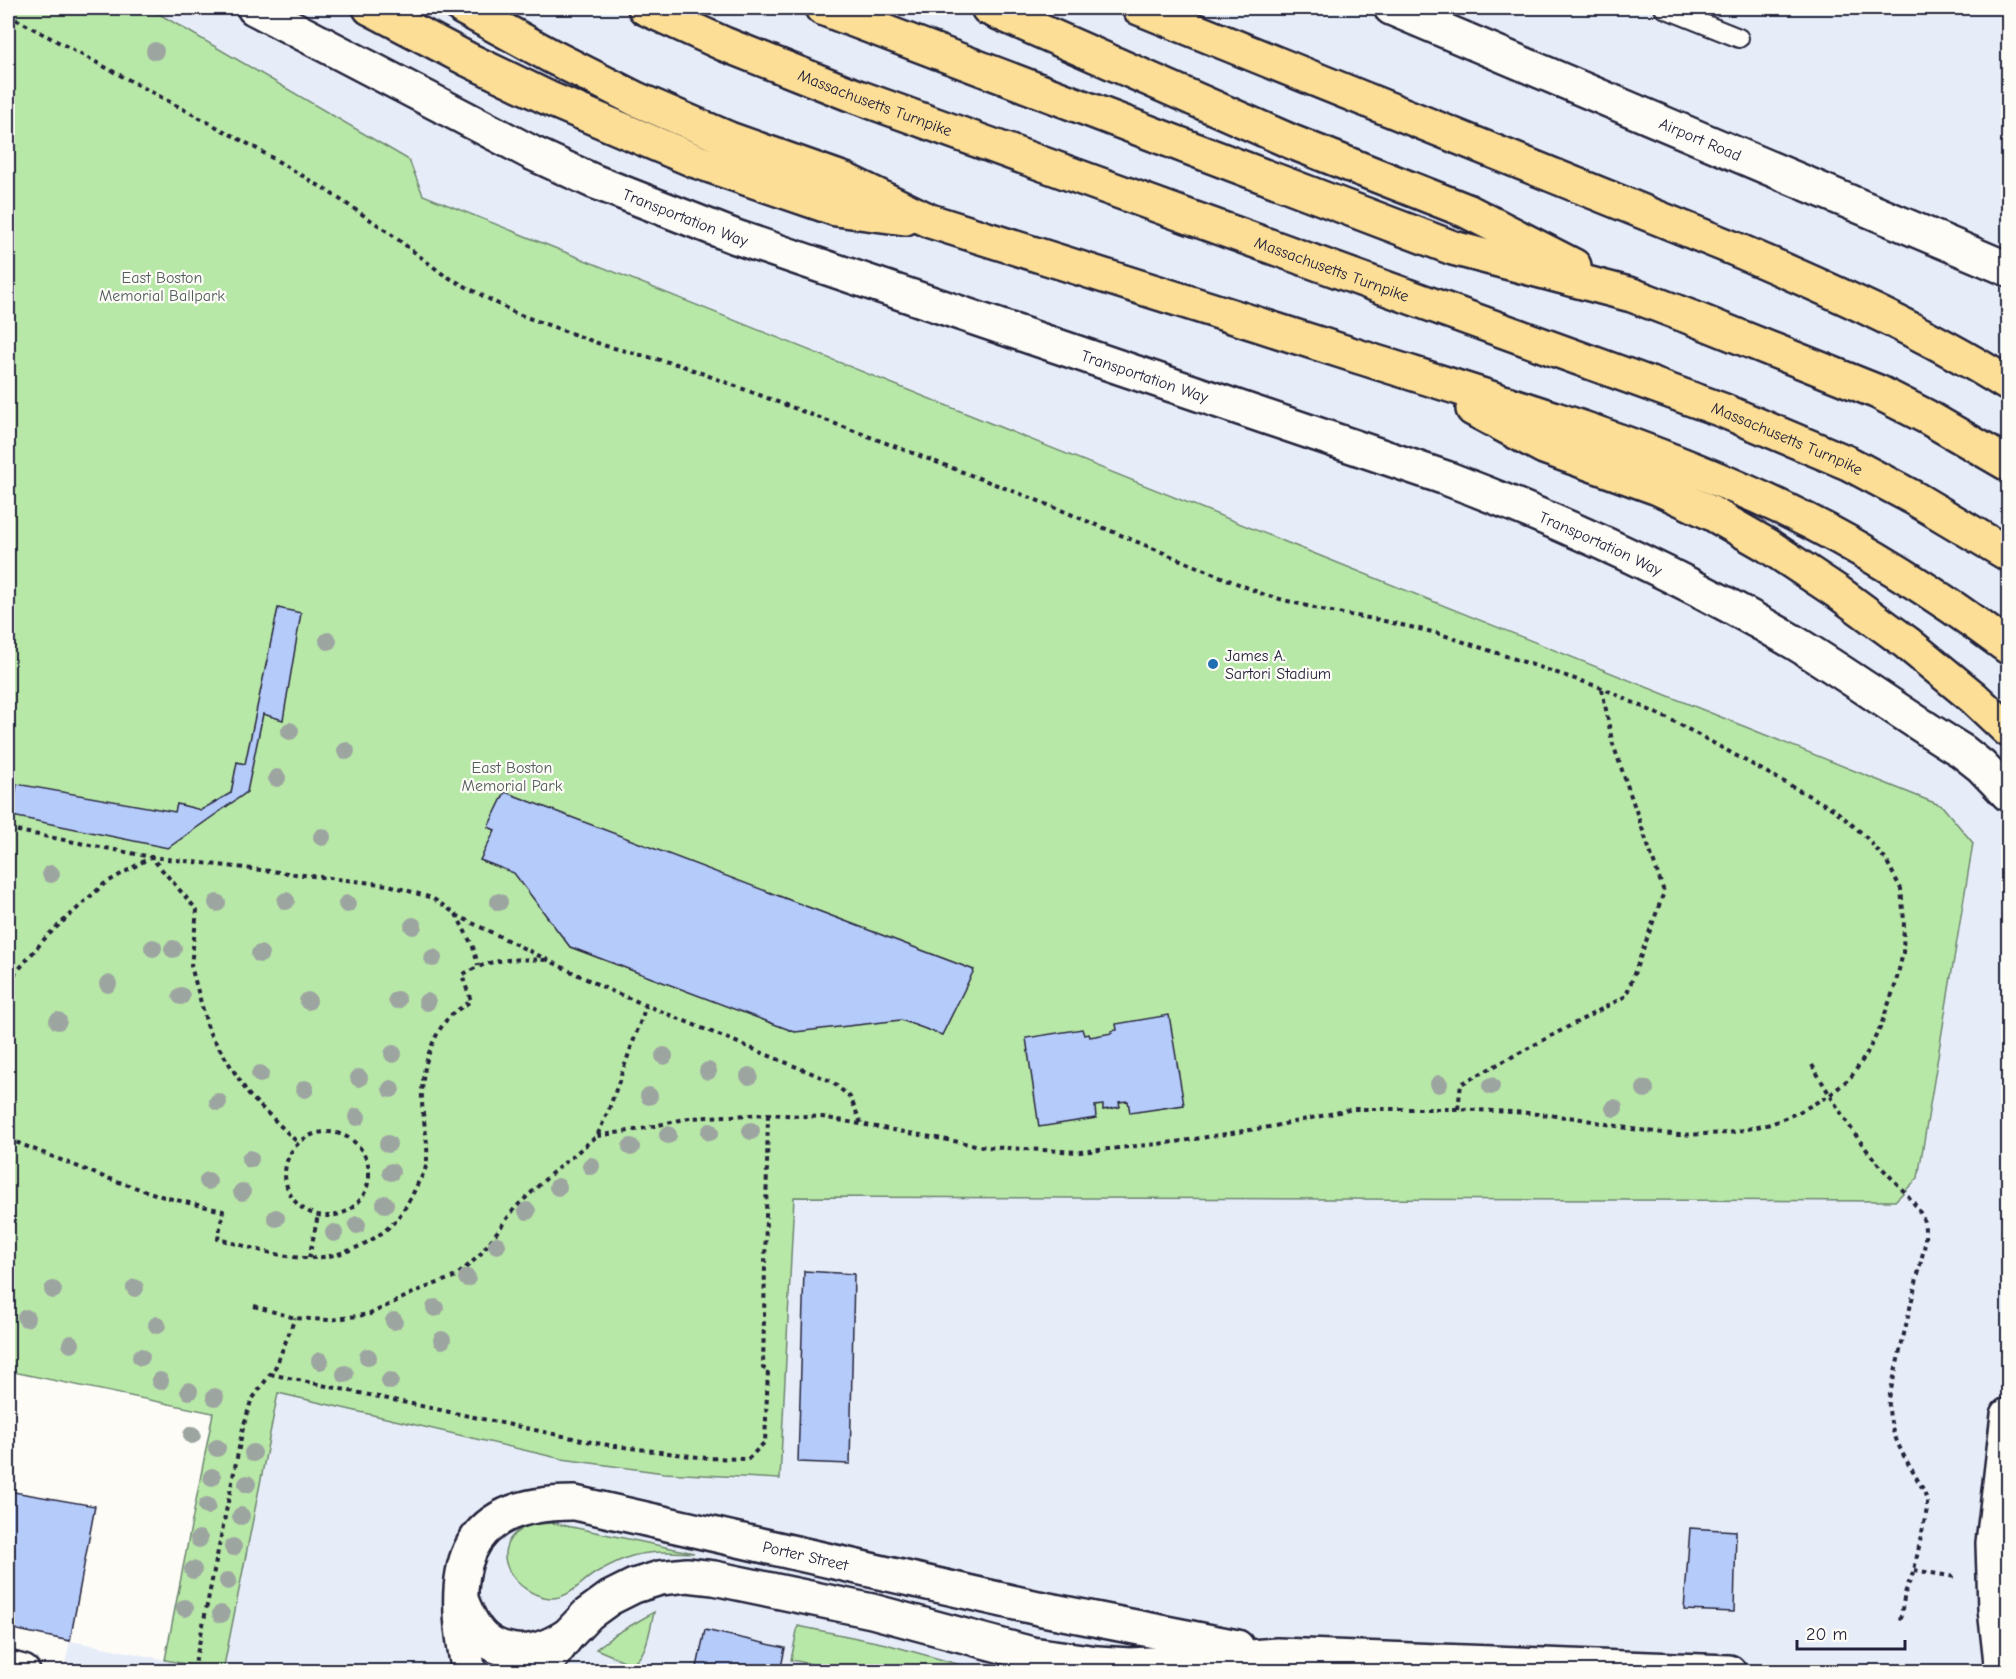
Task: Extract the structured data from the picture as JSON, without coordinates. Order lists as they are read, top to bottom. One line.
{"streets":{"highway":["Massachusetts Turnpike"],"main road":["Airport Road","Transportation Way","Porter Street"]},"parks":["East Boston Memorial Ballpark","East Boston Memorial Park"],"places":["James A. Sartori Stadium"],"scale_bar":"20 m"}
